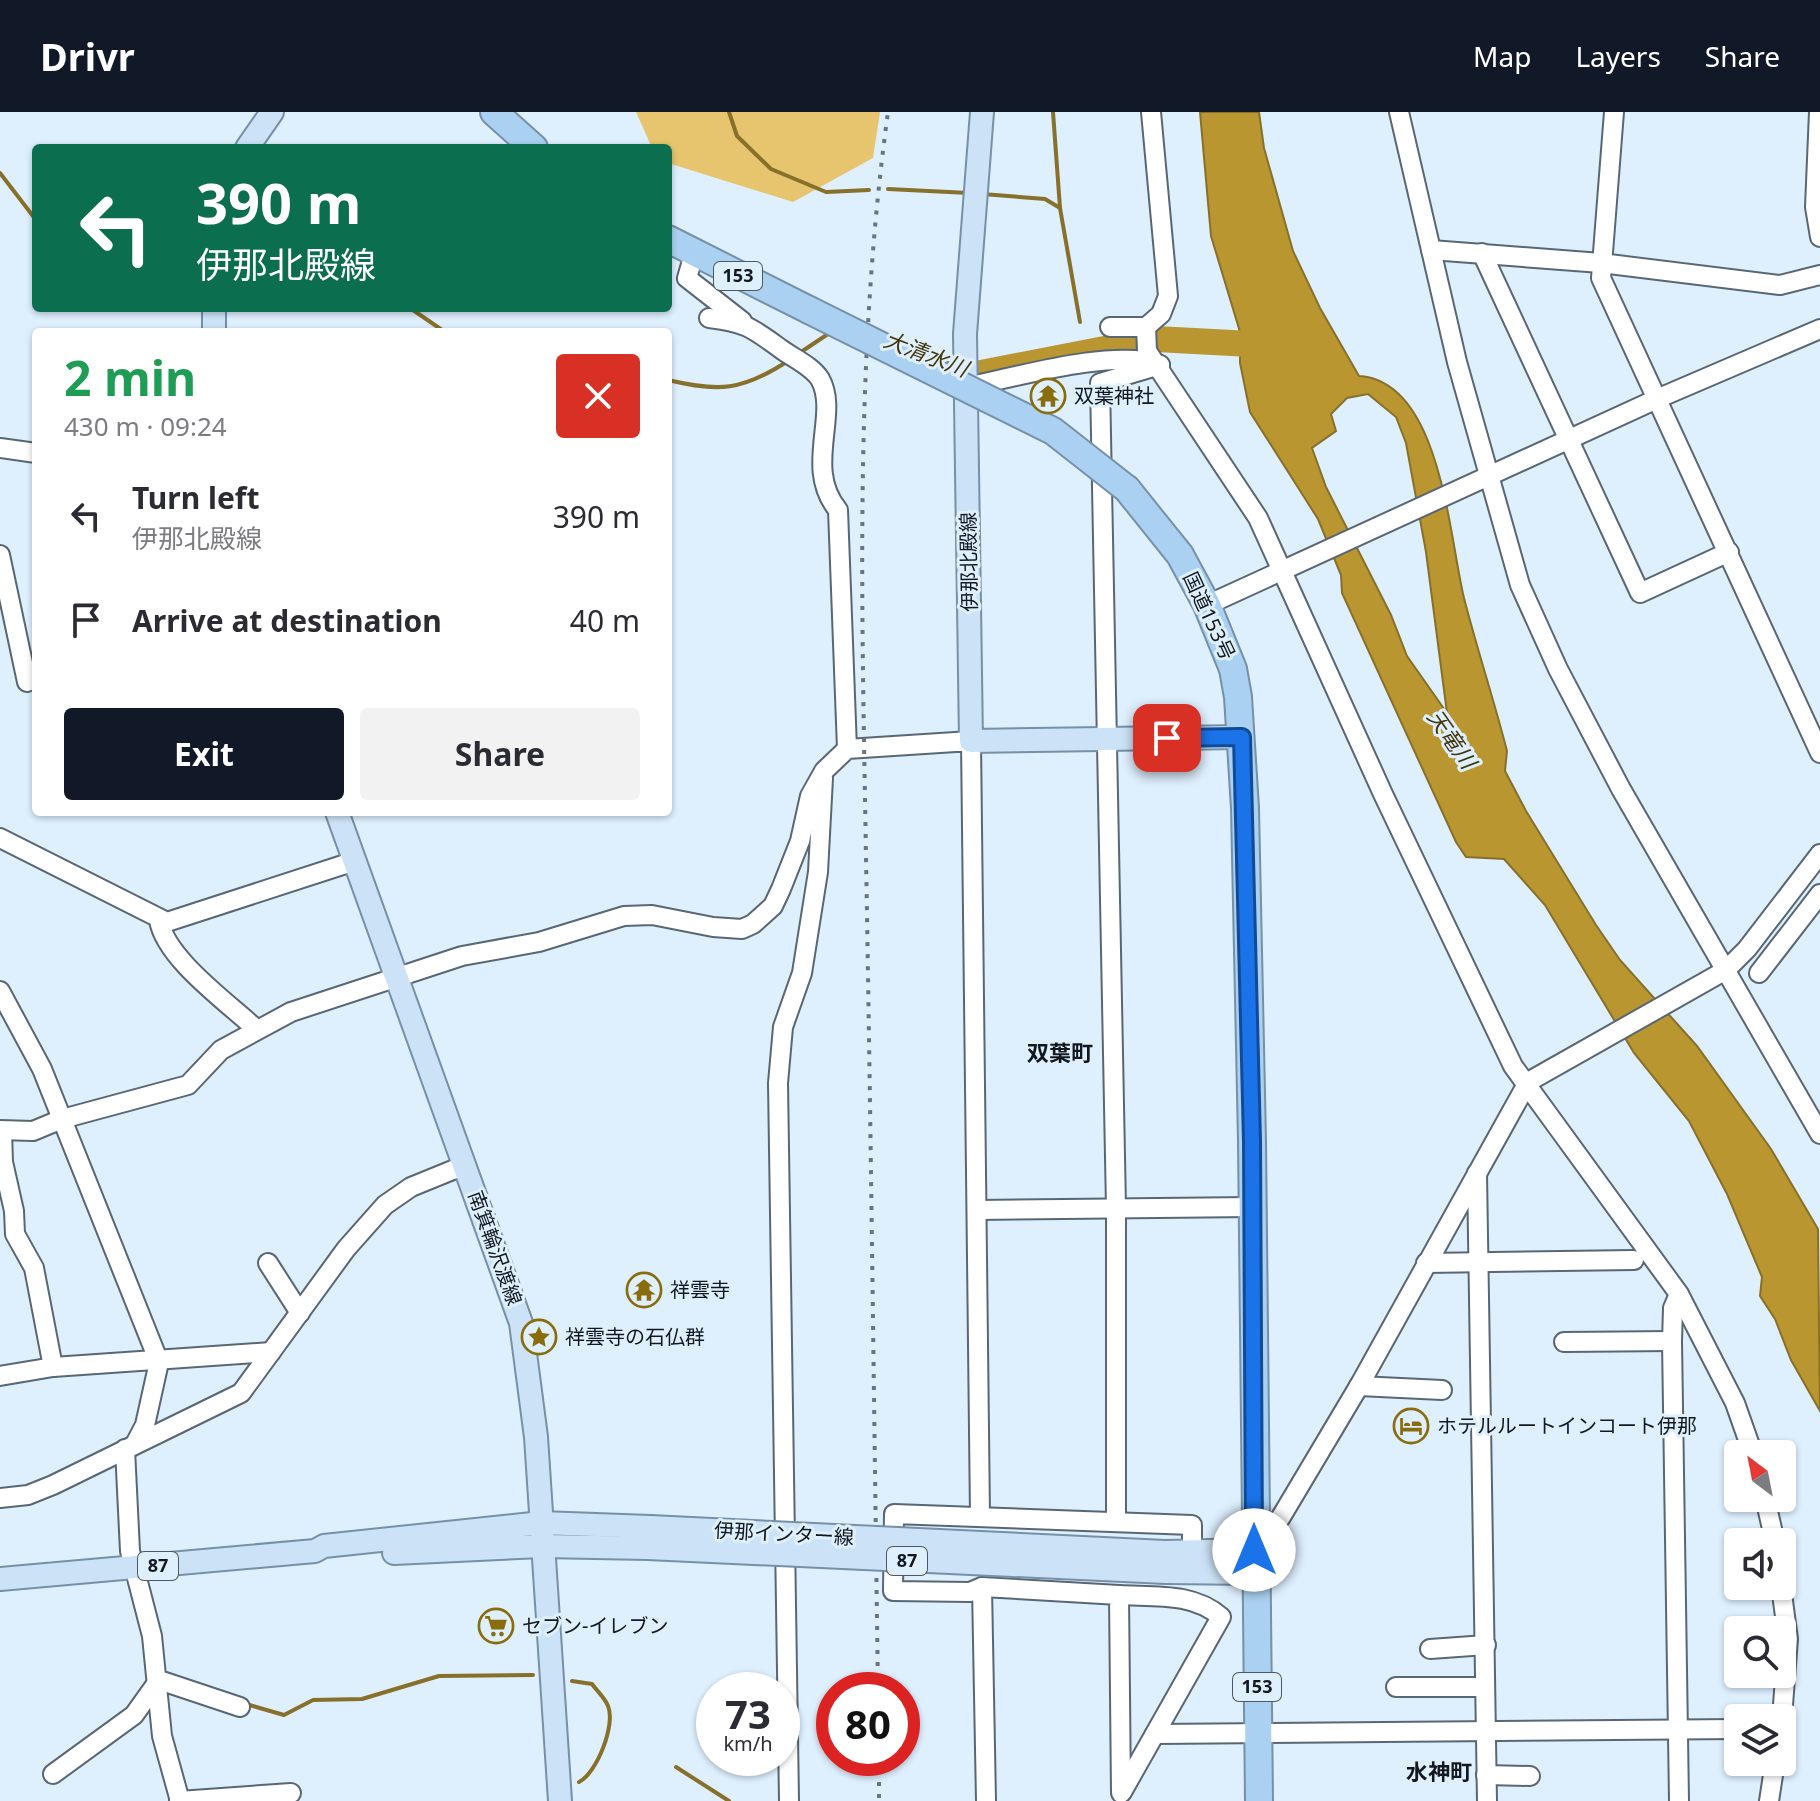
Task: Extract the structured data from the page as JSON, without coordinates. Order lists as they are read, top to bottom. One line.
{"streets":{"highway":["153","国道153号"],"main road":["伊那北殿線","南箕輪沢渡線","伊那インター線","87"]},"crossings":[["153","国道153号"],["国道153号","伊那インター線"],["南箕輪沢渡線","伊那インター線"]],"districts":["双葉町","水神町"],"water":["大清水川","天竜川"],"places":{"temple":["双葉神社","祥雲寺"],"place":["祥雲寺の石仏群"],"hotel":["ホテルルートインコート伊那"],"supermarket":["セブン-イレブン"]},"north":"top left","page":{"header":"Drivr","nav":["Map","Layers","Share"],"turn":["390 m","伊那北殿線"],"heading":["2 min","430 m · 09:24"],"list":[{"name":"Turn left","note":"伊那北殿線","value":"390 m"},{"name":"Arrive at destination","value":"40 m"}],"buttons":["Exit","Share"],"speed":"73 km/h","limit":"80"}}
